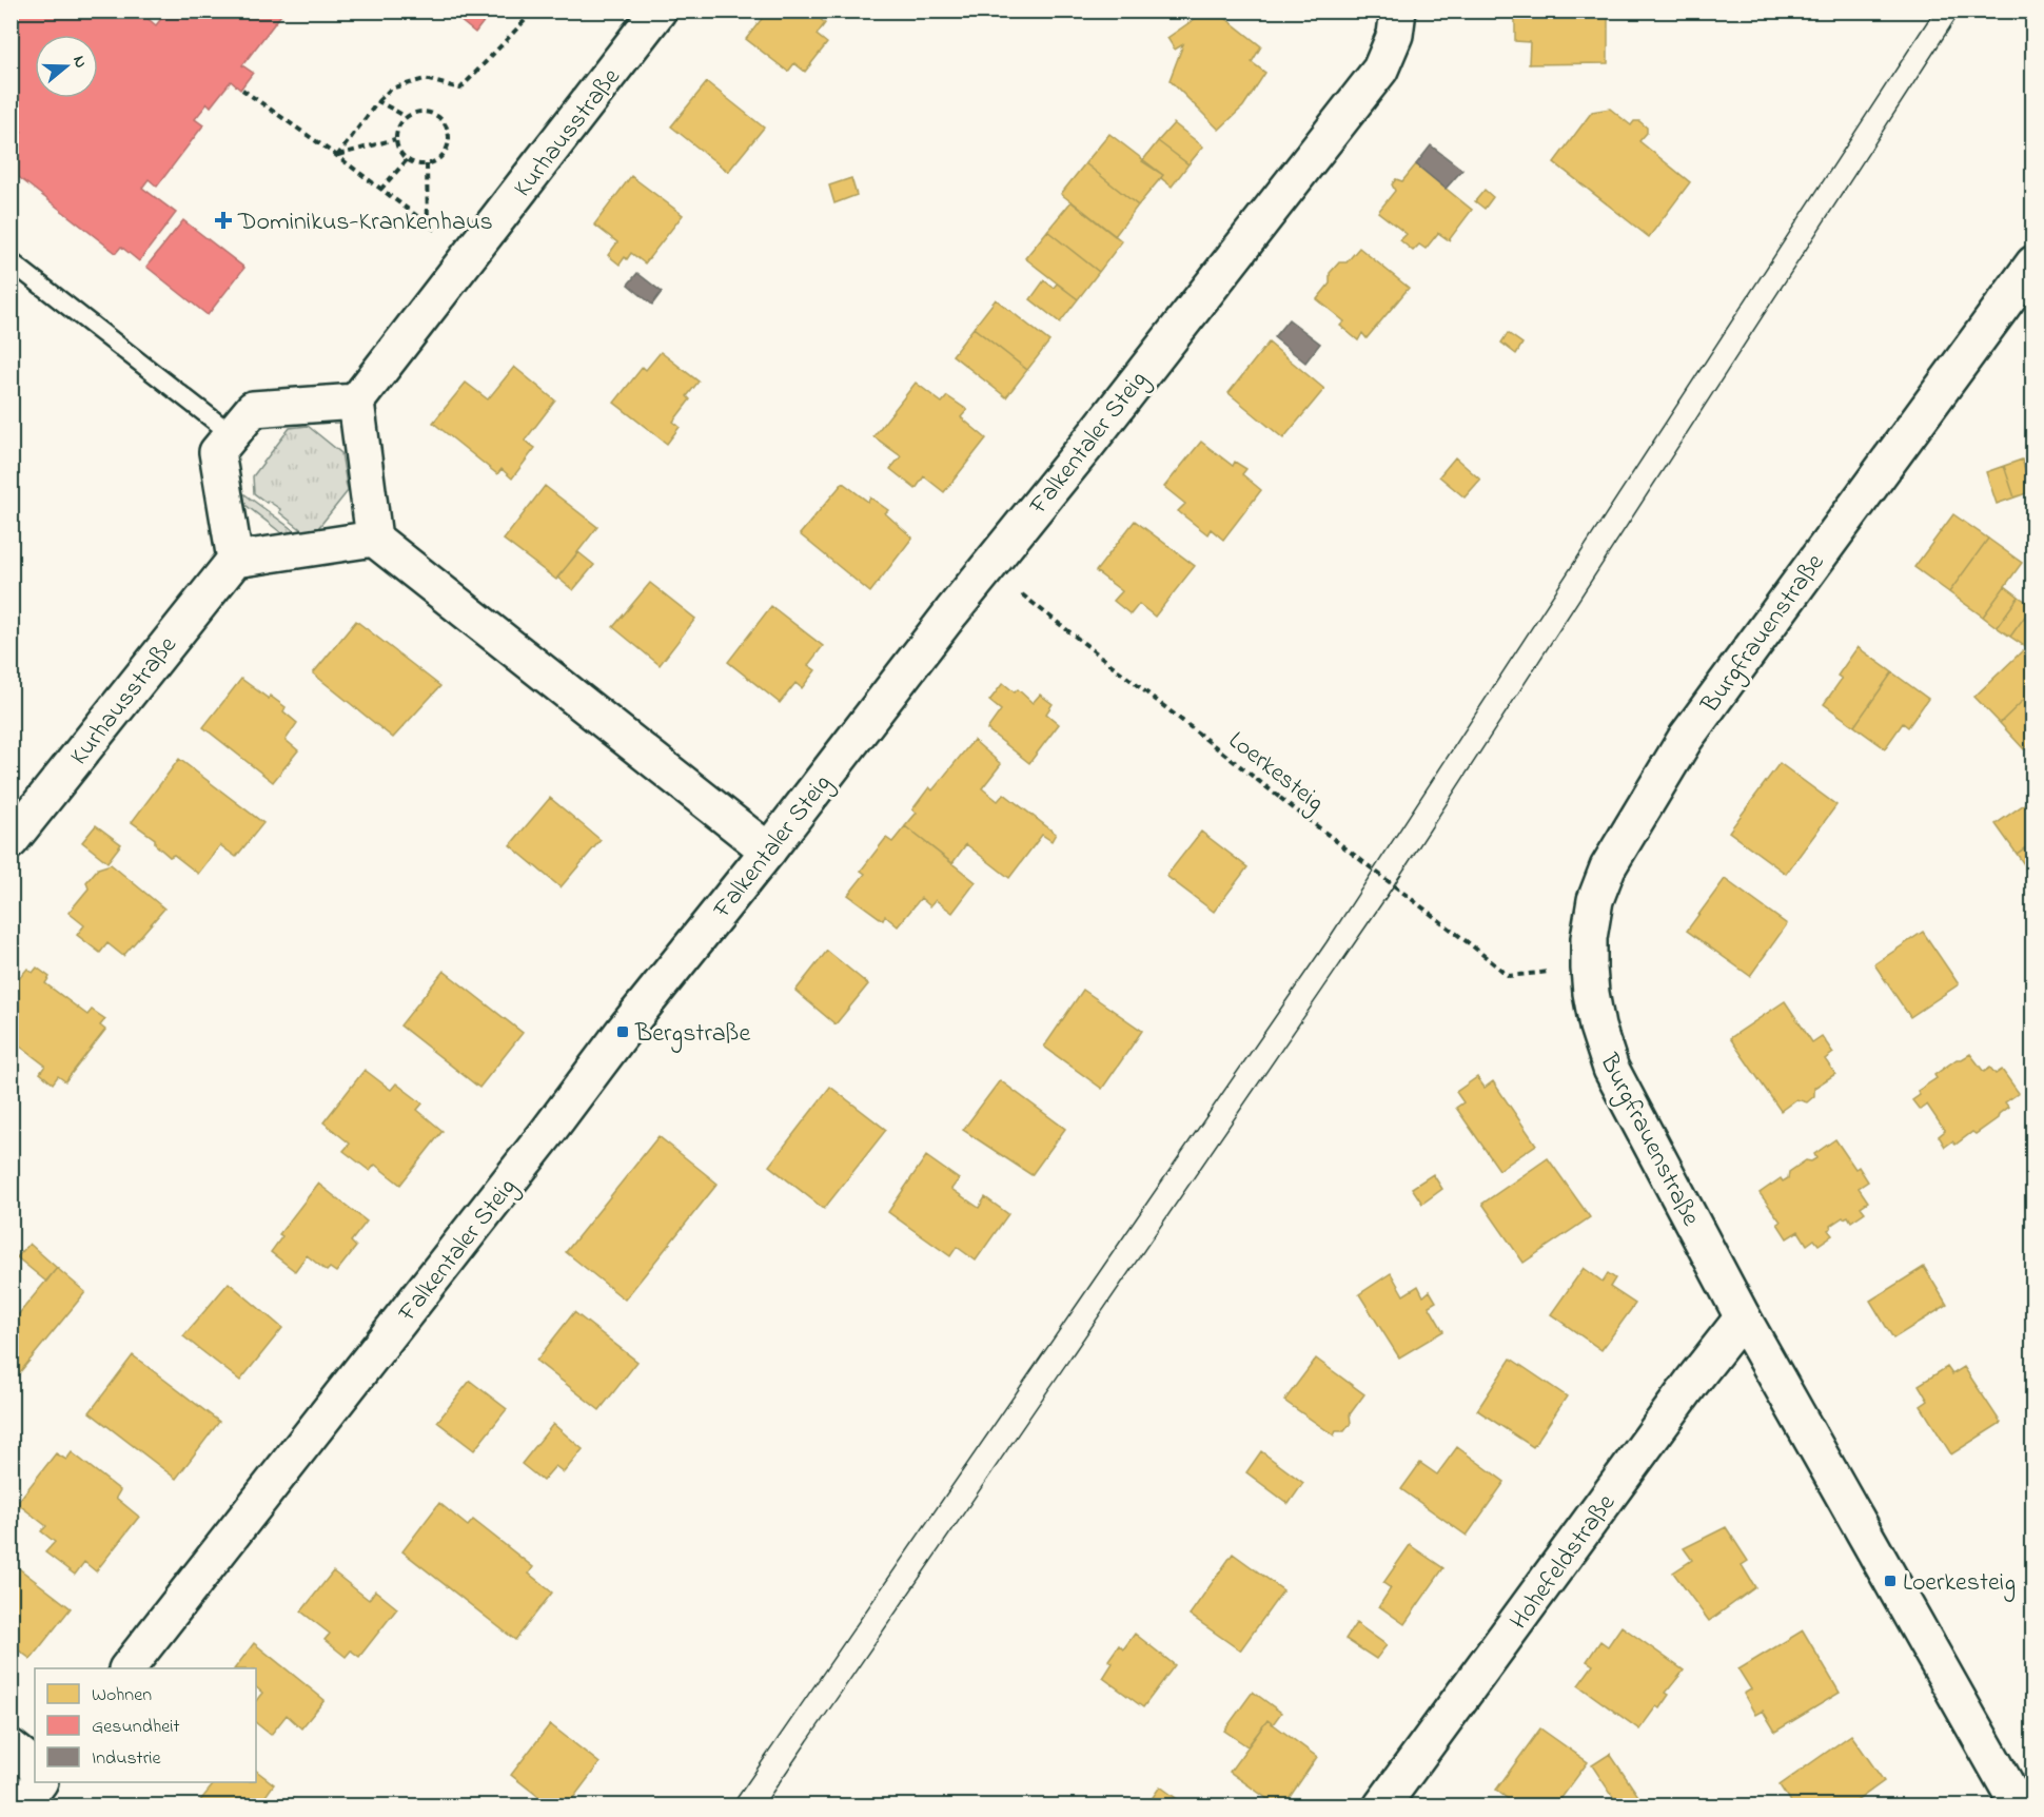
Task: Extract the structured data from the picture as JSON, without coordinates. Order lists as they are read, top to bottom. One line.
{"streets":{"street":["Kurhausstraße","Falkentaler Steig","Burgfrauenstraße","Hohefeldstraße"],"path":["Loerkesteig"]},"crossings":[["Burgfrauenstraße","Hohefeldstraße"]],"places":{"health":["Dominikus-Krankenhaus"],"transit":["Bergstraße","Loerkesteig"]},"legend":["Wohnen","Gesundheit","Industrie"],"north":"right"}
